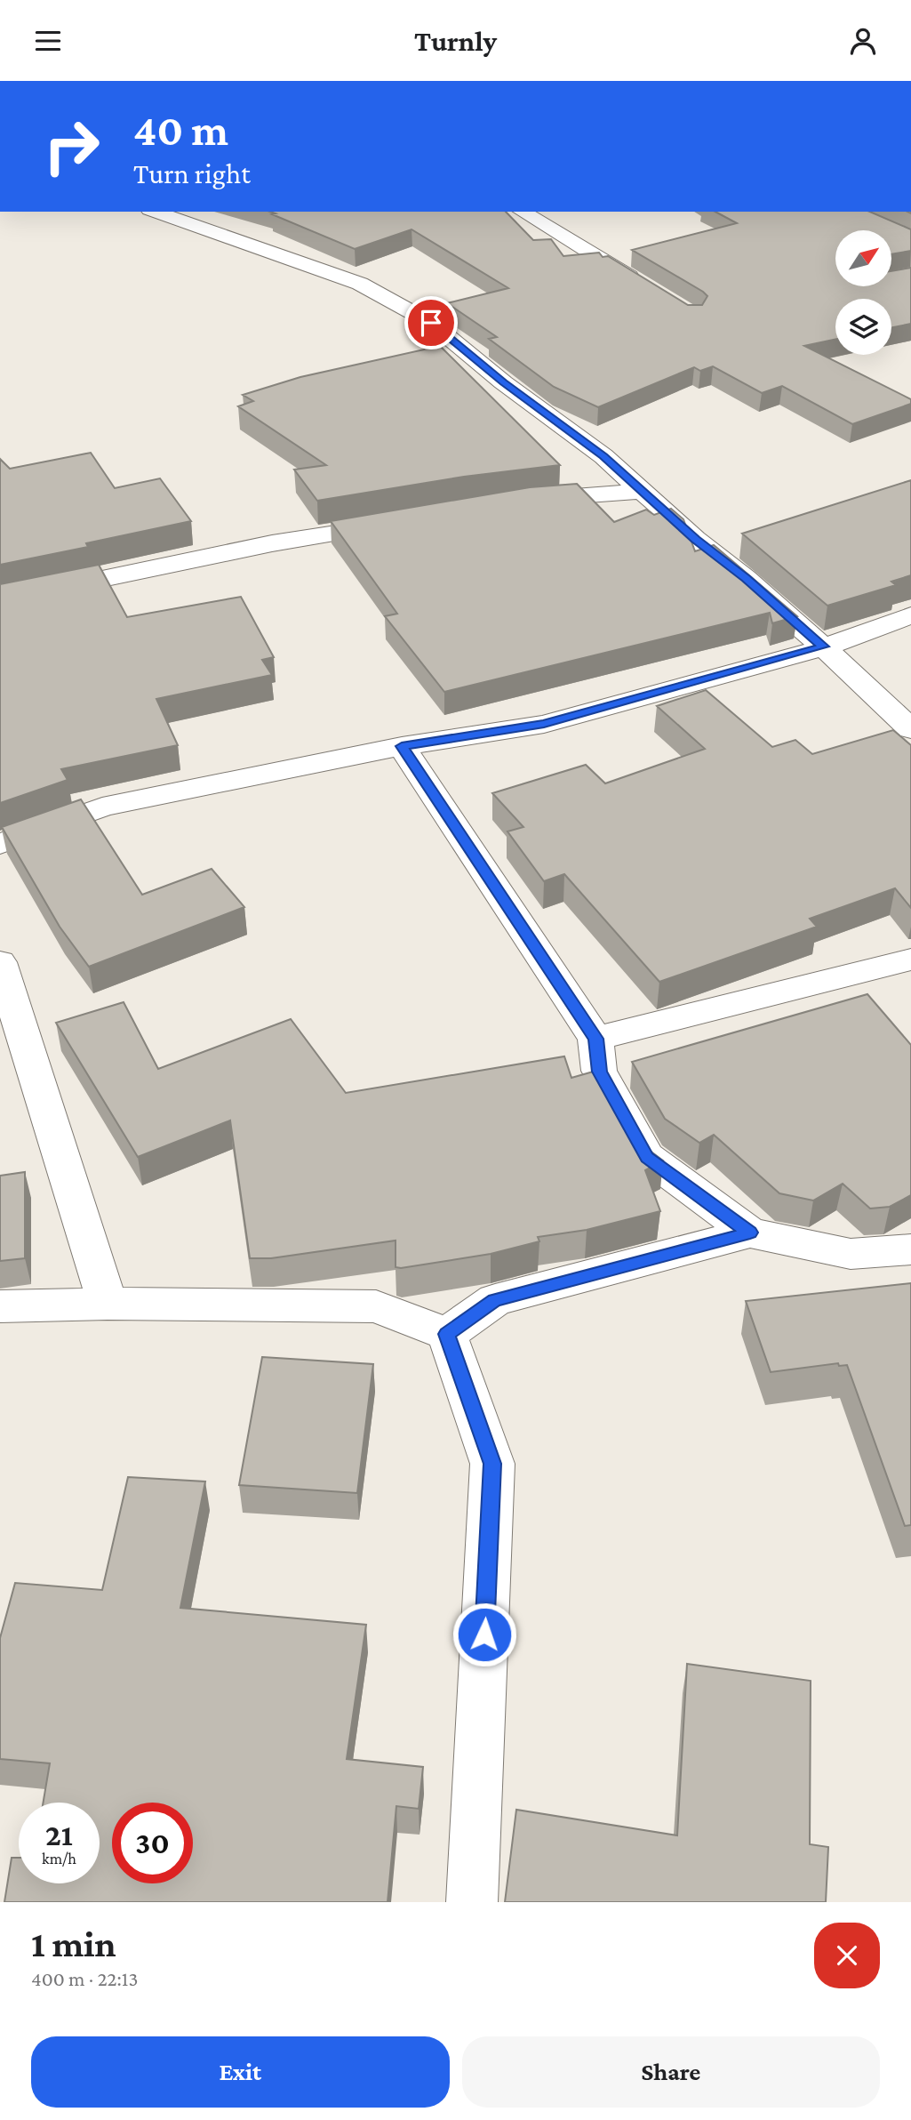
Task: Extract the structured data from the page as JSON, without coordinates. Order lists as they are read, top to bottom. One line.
{"north":"top right","page":{"header":"Turnly","turn":["40 m","Turn right"],"speed":"21 km/h","limit":"30","heading":["1 min","400 m · 22:13"],"buttons":["Exit","Share"]}}
